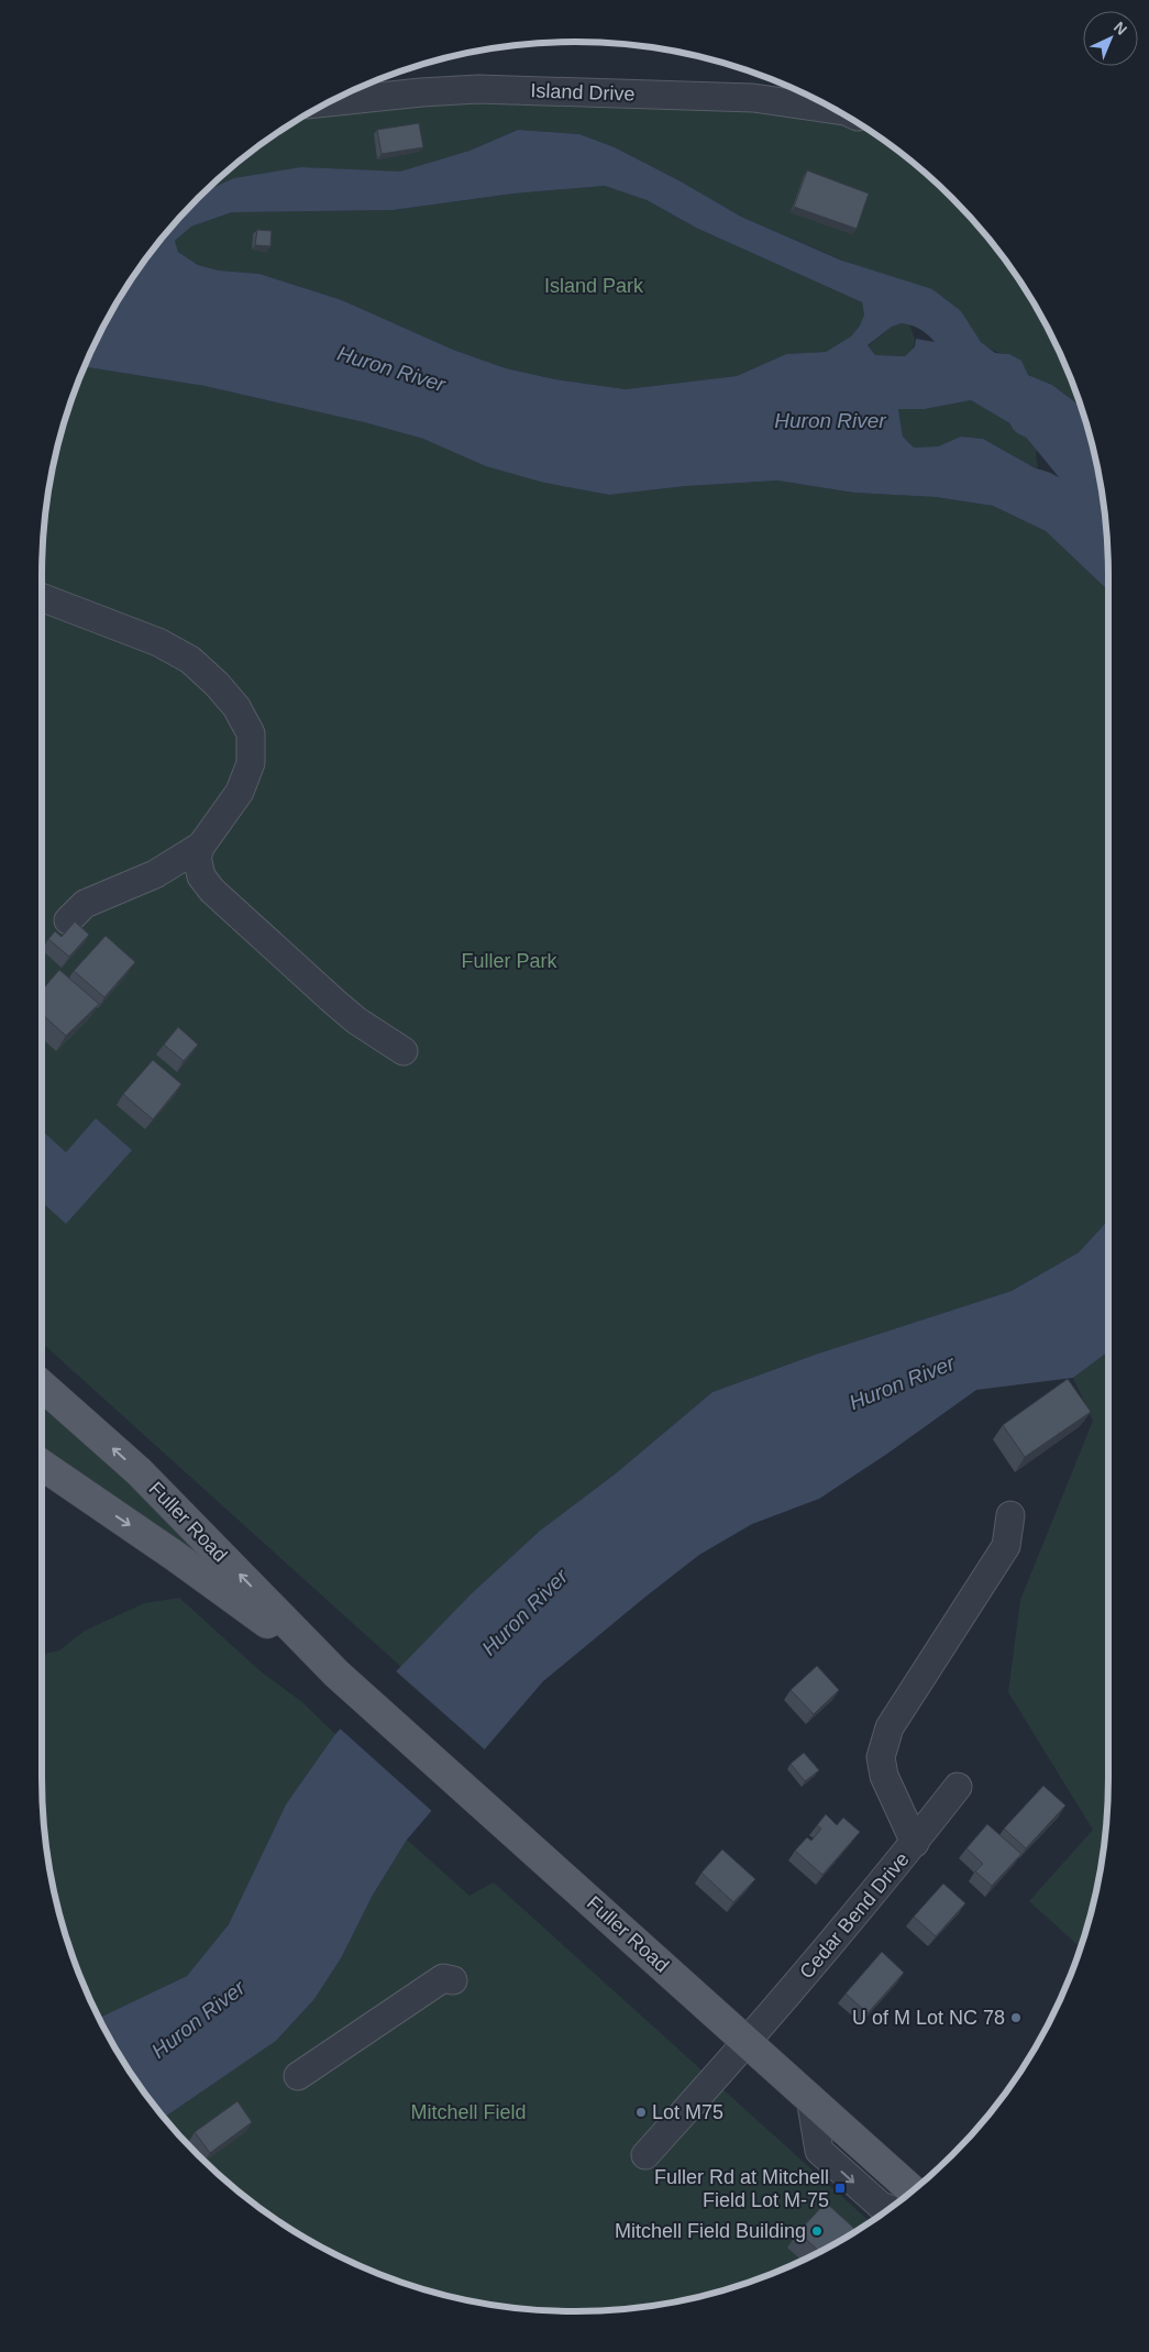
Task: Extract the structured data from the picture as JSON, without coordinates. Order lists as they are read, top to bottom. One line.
{"streets":{"main road":["Fuller Road"],"street":["Island Drive","Cedar Bend Drive"]},"crossings":[["Fuller Road","Cedar Bend Drive"]],"water":["Huron River"],"parks":["Island Park","Fuller Park","Mitchell Field"],"places":{"other":["U of M Lot NC 78","Lot M75","Mitchell Field Building"],"transit":["Fuller Rd at Mitchell Field Lot M-75"]},"north":"top right"}
